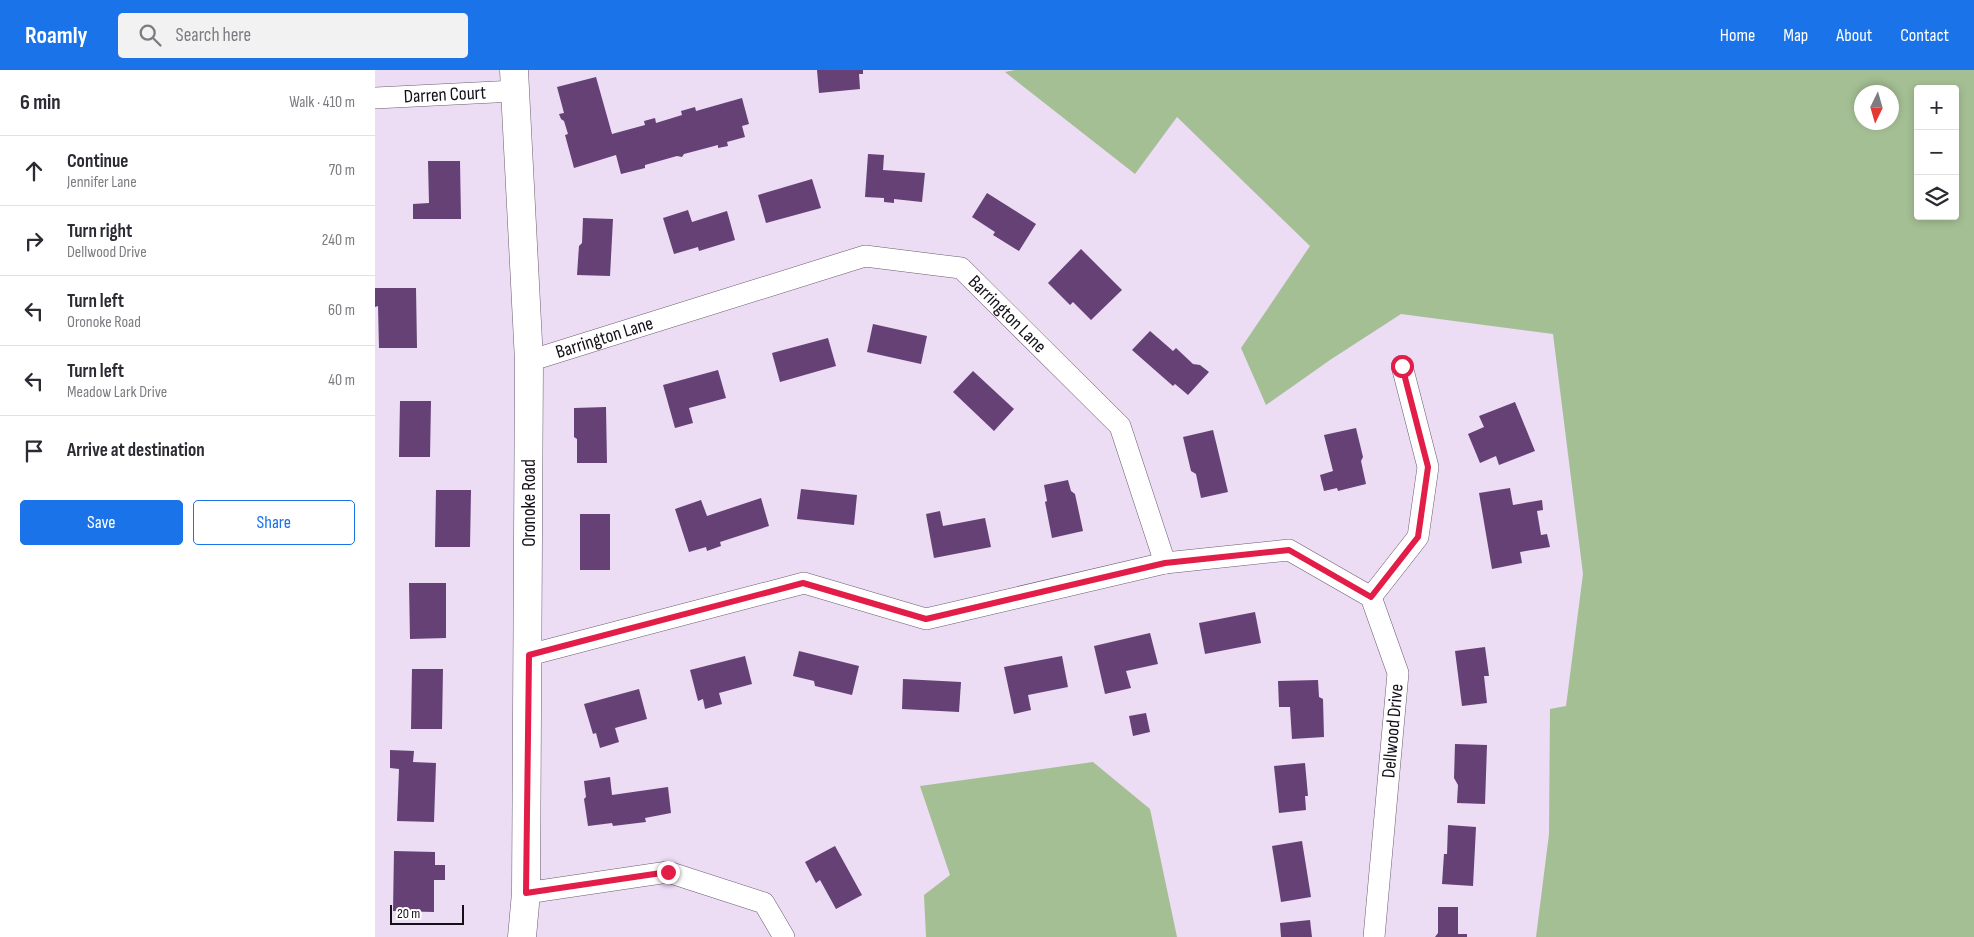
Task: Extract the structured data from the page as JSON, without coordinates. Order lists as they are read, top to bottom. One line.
{"streets":{"street":["Darren Court","Barrington Lane","Oronoke Road","Dellwood Drive"]},"crossings":[["Darren Court","Oronoke Road"],["Barrington Lane","Oronoke Road"]],"scale_bar":"20 m","north":"bottom","page":{"header":"Roamly","search":"Search here","nav":["Home","Map","About","Contact"],"heading":["6 min","Walk · 410 m"],"map_buttons":["+","−"],"list":[["Continue","Jennifer Lane","70 m"],["Turn right","Dellwood Drive","240 m"],["Turn left","Oronoke Road","60 m"],["Turn left","Meadow Lark Drive","40 m"],"Arrive at destination"],"buttons":["Save","Share"],"scale":"20 m"}}
